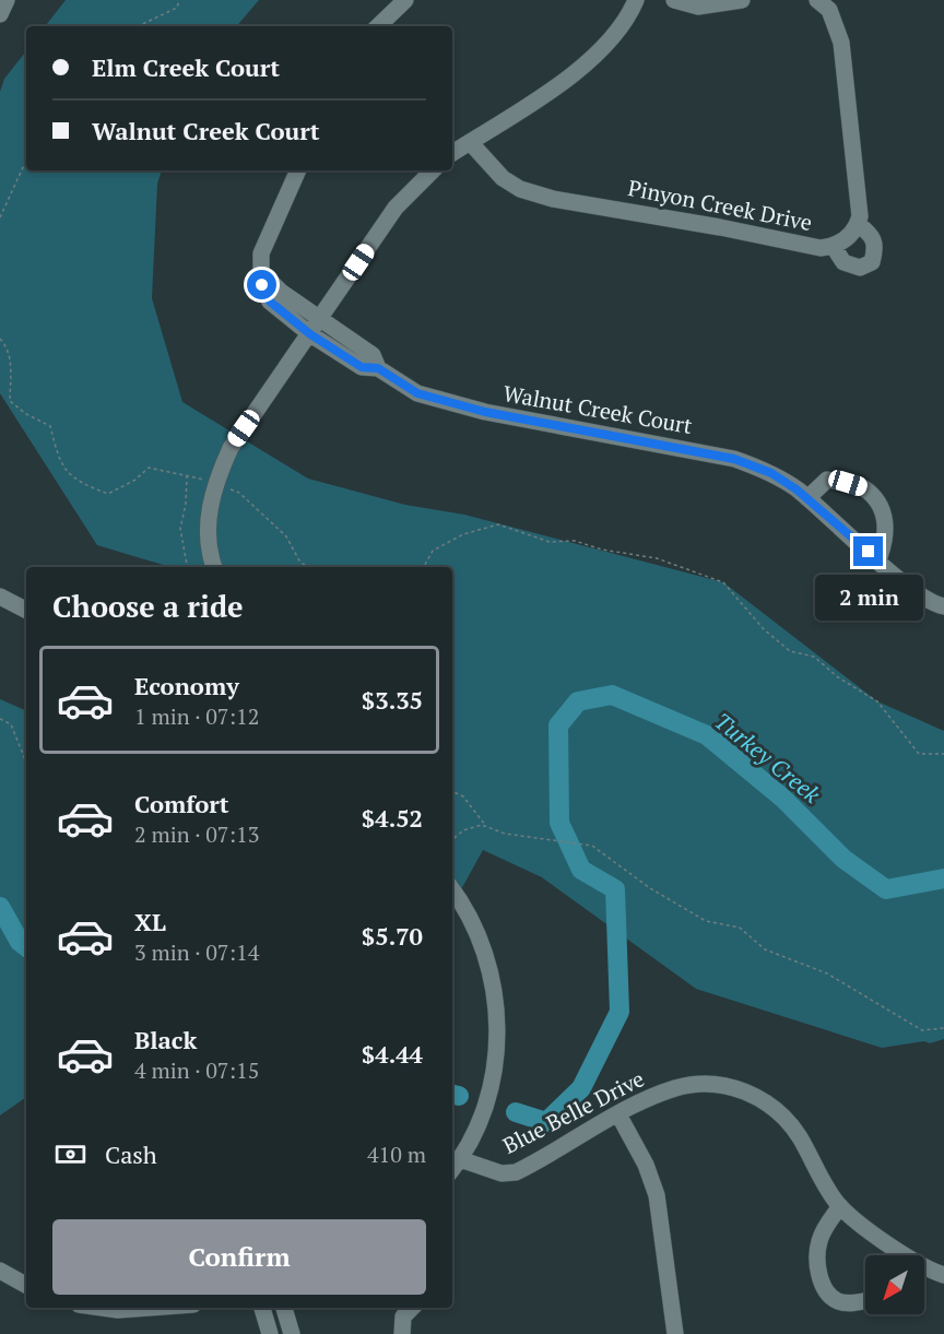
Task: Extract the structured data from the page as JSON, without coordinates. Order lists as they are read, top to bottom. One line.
{"streets":{"street":["Pinyon Creek Drive","Walnut Creek Court","Blue Belle Drive"]},"water":["Turkey Creek"],"north":"bottom left","page":{"banner":["Elm Creek Court","Walnut Creek Court"],"heading":"Choose a ride","bubble":"2 min","list":[{"name":"Economy","note":"1 min · 07:12","value":"$3.35"},{"name":"Comfort","note":"2 min · 07:13","value":"$4.52"},{"name":"XL","note":"3 min · 07:14","value":"$5.70"},{"name":"Black","note":"4 min · 07:15","value":"$4.44"}],"pay":["Cash","410 m"],"buttons":"Confirm"}}
